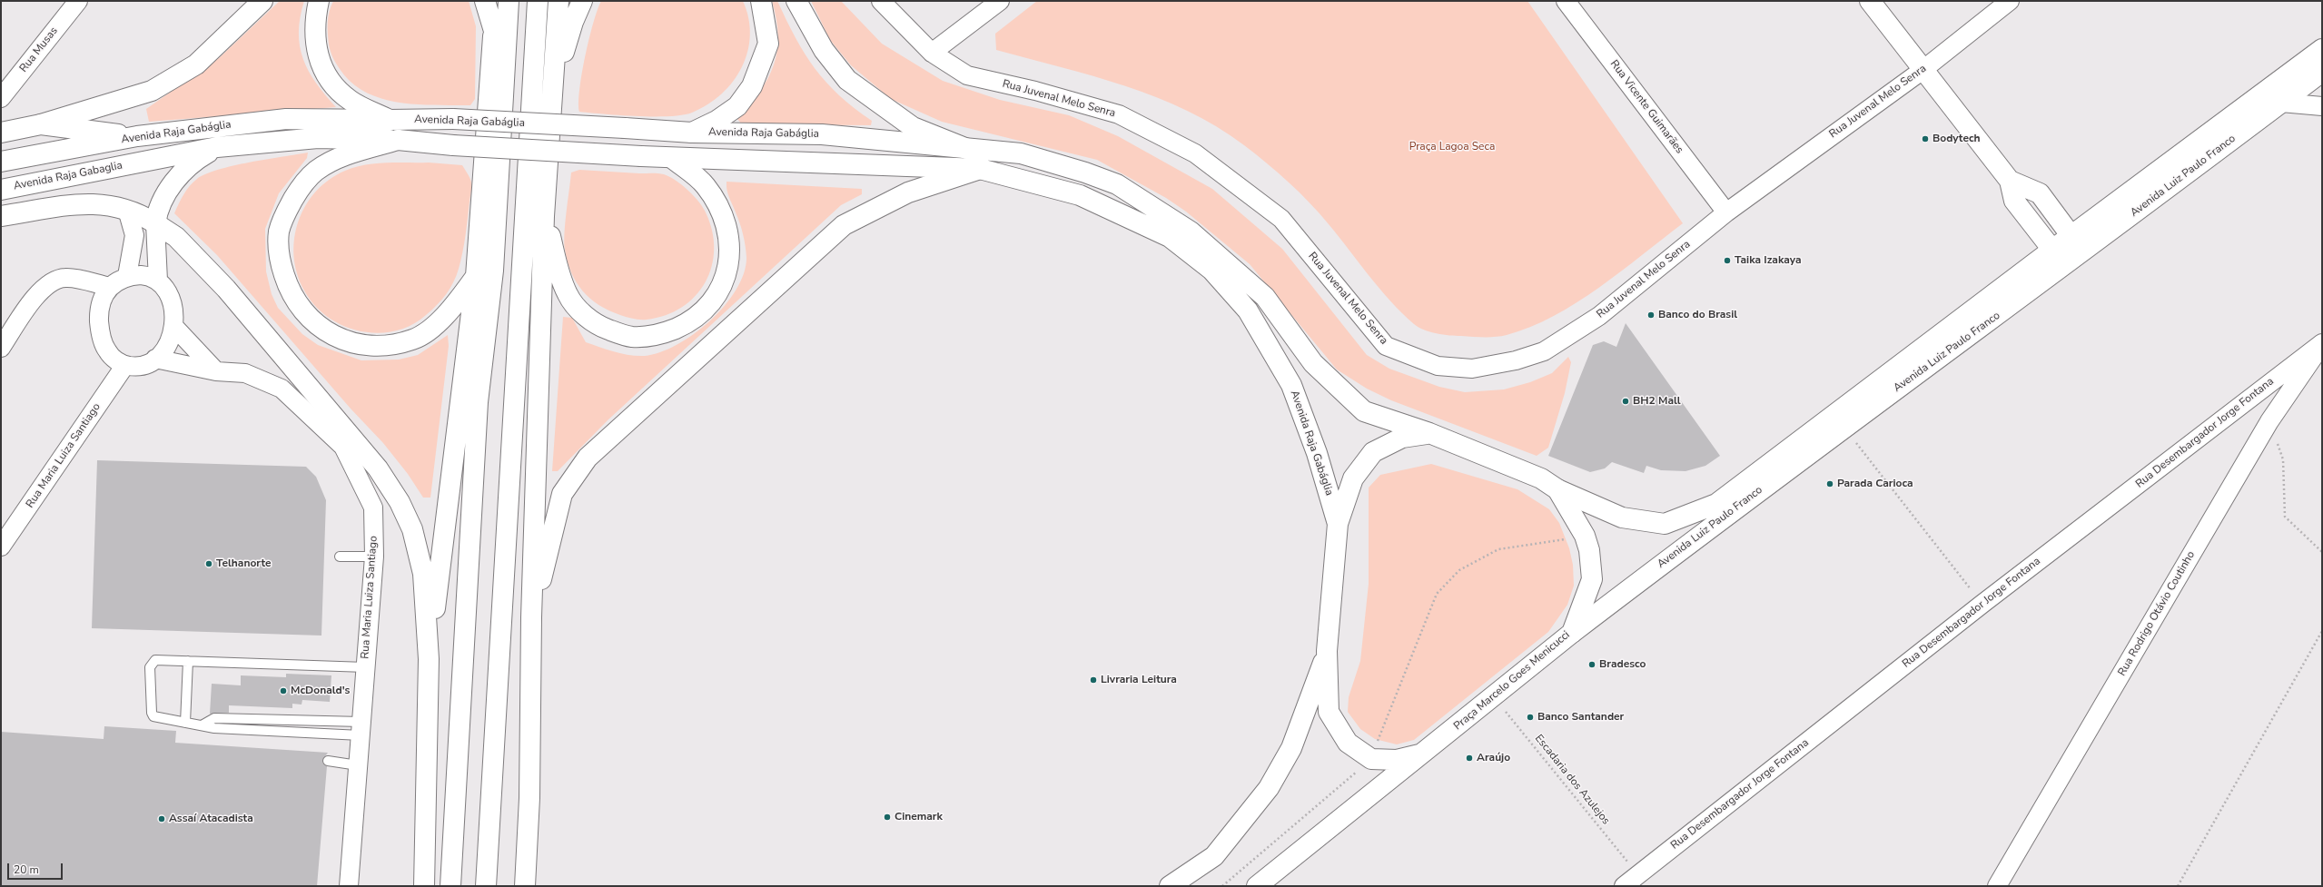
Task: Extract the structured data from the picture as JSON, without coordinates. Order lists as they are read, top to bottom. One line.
{"streets":{"main road":["Avenida Raja Gabáglia","Avenida Raja Gabaglia","Avenida Luiz Paulo Franco","Praça Marcelo Goes Menicucci"],"street":["Rua Musas","Rua Juvenal Melo Senra","Rua Vicente Guimarães","Rua Desembargador Jorge Fontana","Rua Maria Luiza Santiago","Rua Rodrigo Otávio Coutinho"],"path":["Escadaria dos Azulejos"]},"crossings":[["Rua Juvenal Melo Senra","Rua Vicente Guimarães"],["Avenida Raja Gabáglia","Avenida Raja Gabaglia"],["Avenida Raja Gabáglia","Praça Marcelo Goes Menicucci"],["Avenida Luiz Paulo Franco","Praça Marcelo Goes Menicucci"],["Rua Desembargador Jorge Fontana","Rua Rodrigo Otávio Coutinho"],["Rua Desembargador Jorge Fontana","Escadaria dos Azulejos"],["Praça Marcelo Goes Menicucci","Escadaria dos Azulejos"]],"parks":["Praça Lagoa Seca"],"places":["Bodytech","Taika Izakaya","Banco do Brasil","BH2 Mall","Parada Carioca","Telhanorte","Bradesco","Livraria Leitura","McDonald's","Banco Santander","Araújo","Cinemark","Assaí Atacadista"],"scale_bar":"20 m"}
